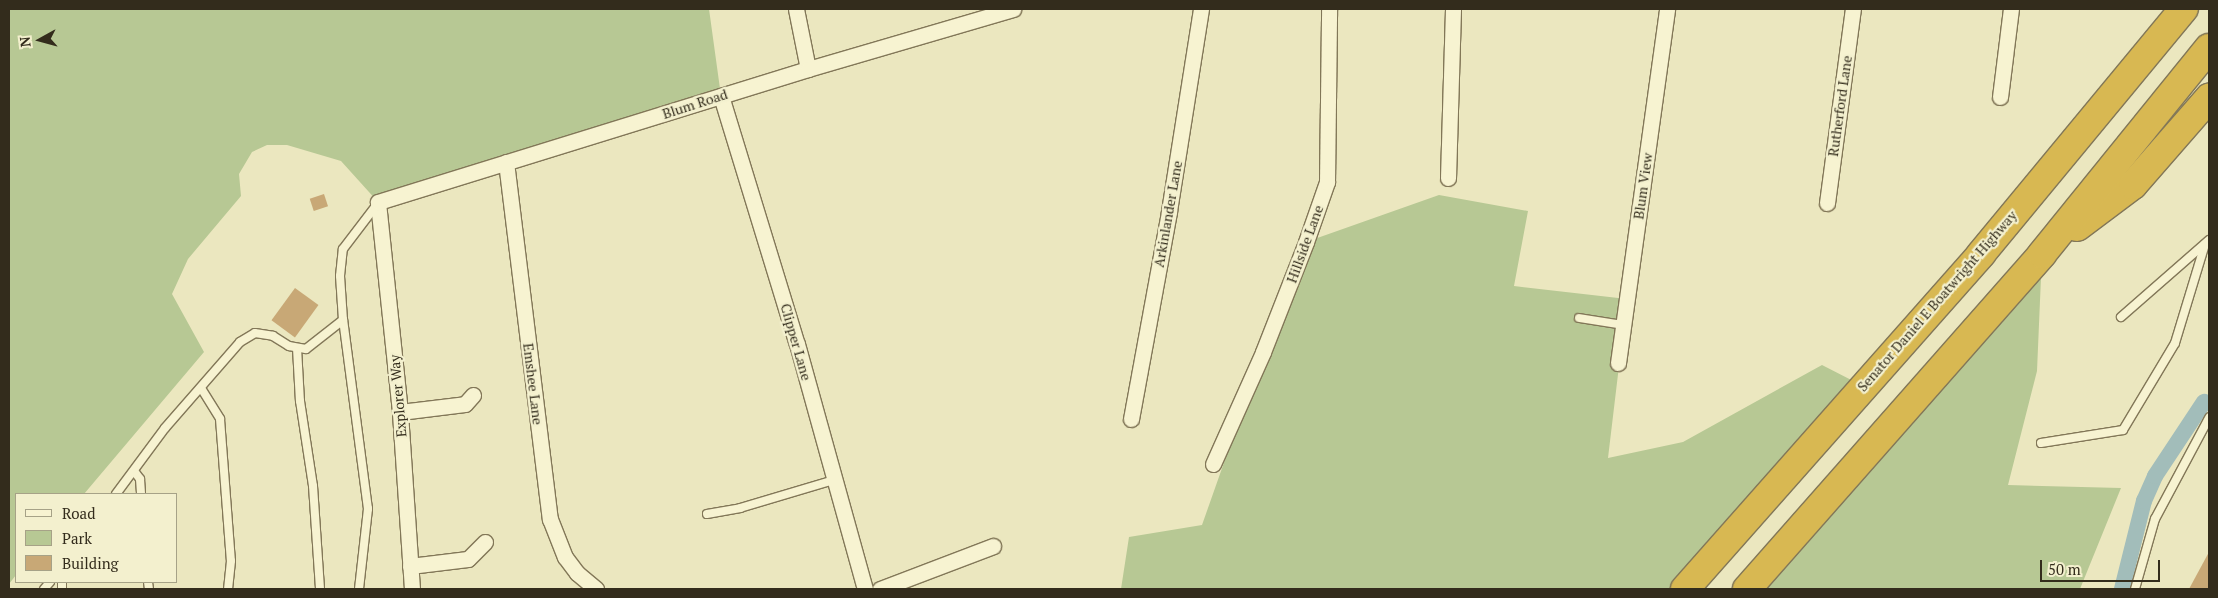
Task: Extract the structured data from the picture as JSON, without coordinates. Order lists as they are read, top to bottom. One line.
{"streets":{"highway":["Senator Daniel E Boatwright Highway"],"street":["Blum Road","Rutherford Lane","Blum View","Arkinlander Lane","Hillside Lane","Clipper Lane","Emshee Lane","Explorer Way"]},"crossings":[["Blum Road","Clipper Lane"],["Blum Road","Emshee Lane"],["Blum Road","Explorer Way"]],"legend":["Road","Park","Building"],"scale_bar":"50 m","north":"left"}
